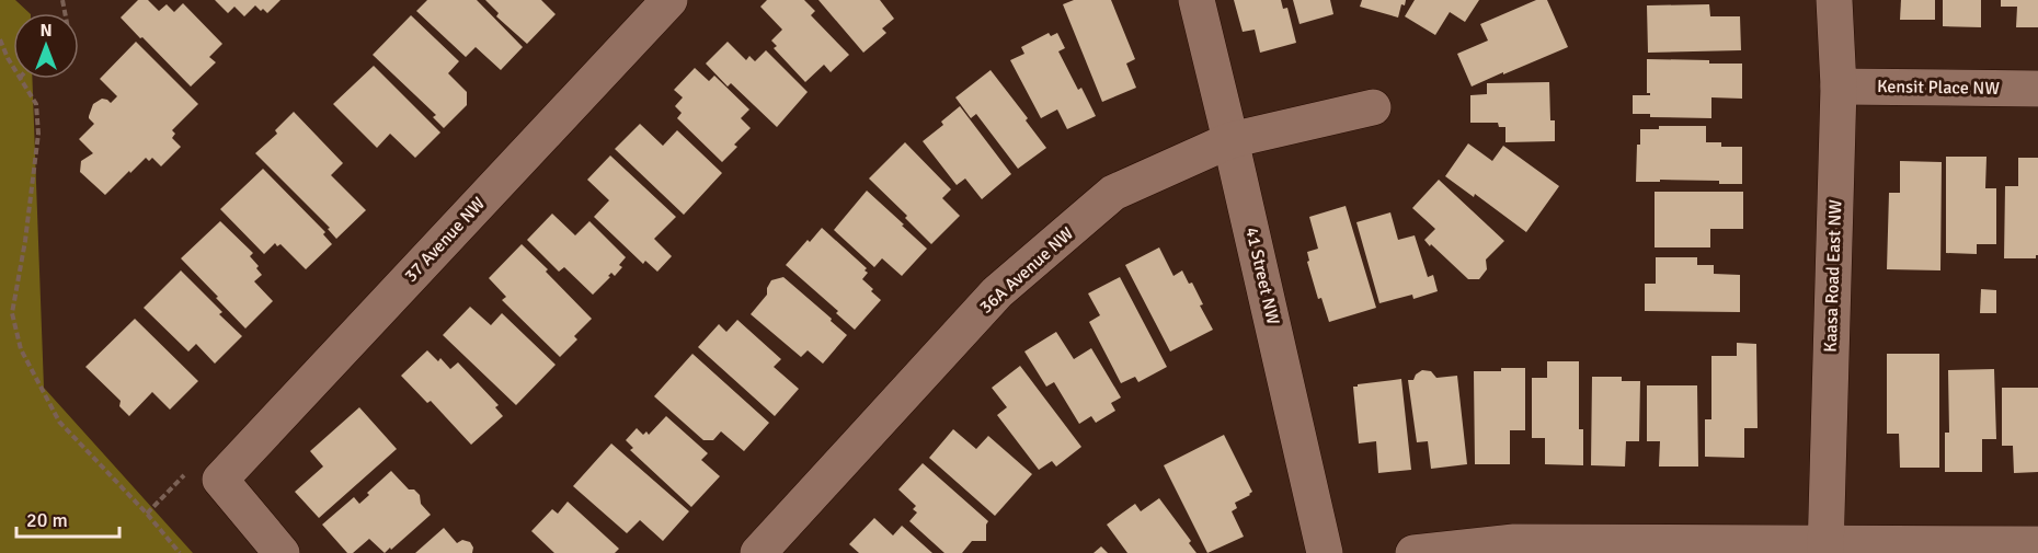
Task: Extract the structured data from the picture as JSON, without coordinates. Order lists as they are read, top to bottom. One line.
{"streets":{"street":["Kensit Place NW","37 Avenue NW","36A Avenue NW","41 Street NW","Kaasa Road East NW"]},"crossings":[["Kensit Place NW","Kaasa Road East NW"],["36A Avenue NW","41 Street NW"]],"scale_bar":"20 m","north":"top"}
